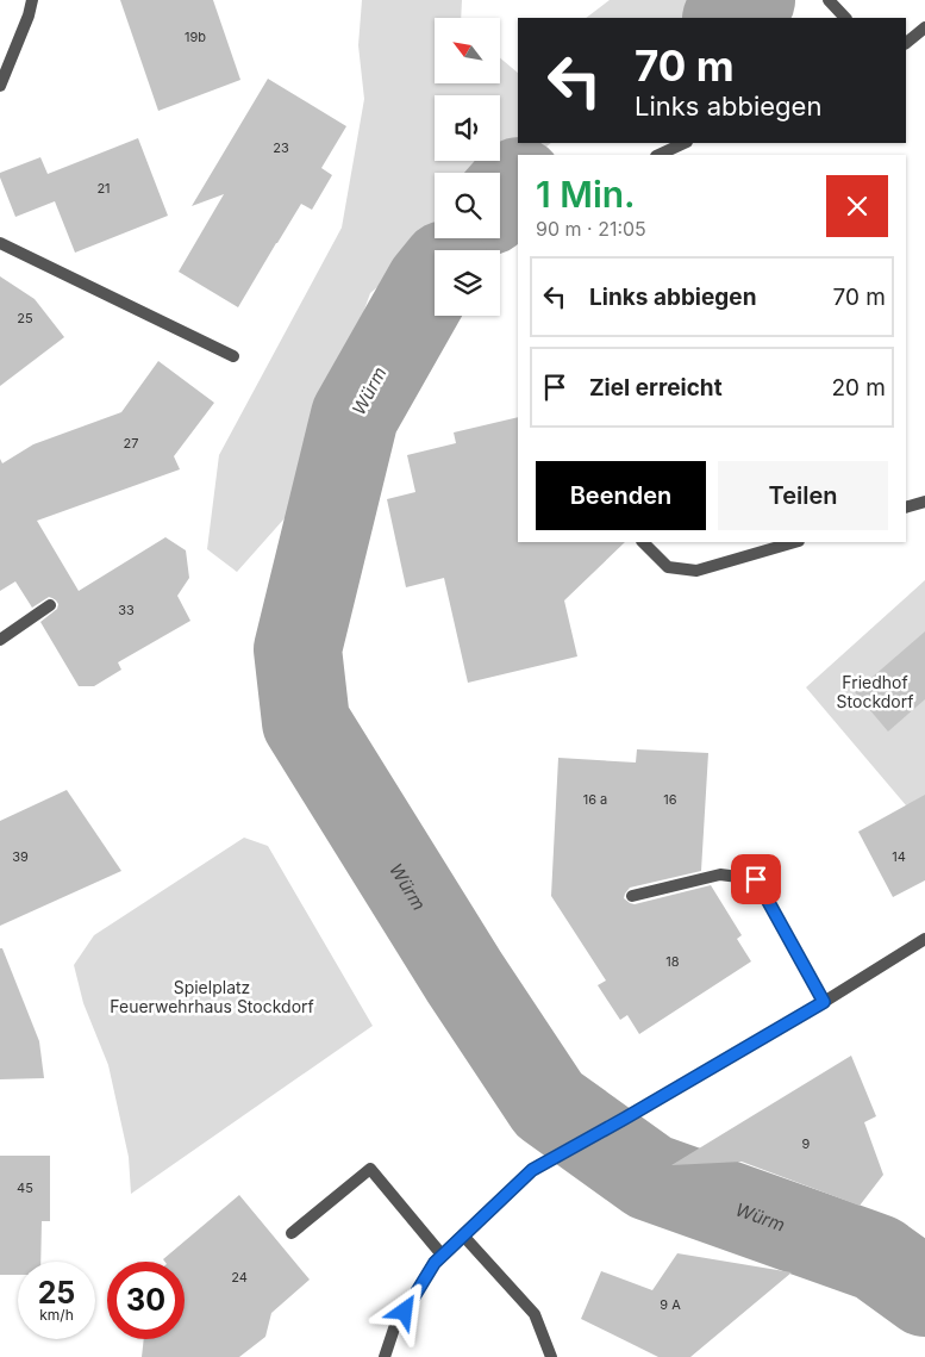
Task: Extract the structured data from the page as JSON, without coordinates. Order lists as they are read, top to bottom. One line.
{"water":["Würm"],"parks":["Friedhof Stockdorf","Spielplatz Feuerwehrhaus Stockdorf"],"house_numbers":["19b","23","21","25","27","33","16 a","16","39","14","18","9","45","24","9 A"],"north":"top left","page":{"turn":["70 m","Links abbiegen"],"heading":["1 Min.","90 m · 21:05"],"list":[{"name":"Links abbiegen","value":"70 m"},{"name":"Ziel erreicht","value":"20 m"}],"buttons":["Beenden","Teilen"],"speed":"25 km/h","limit":"30"}}
